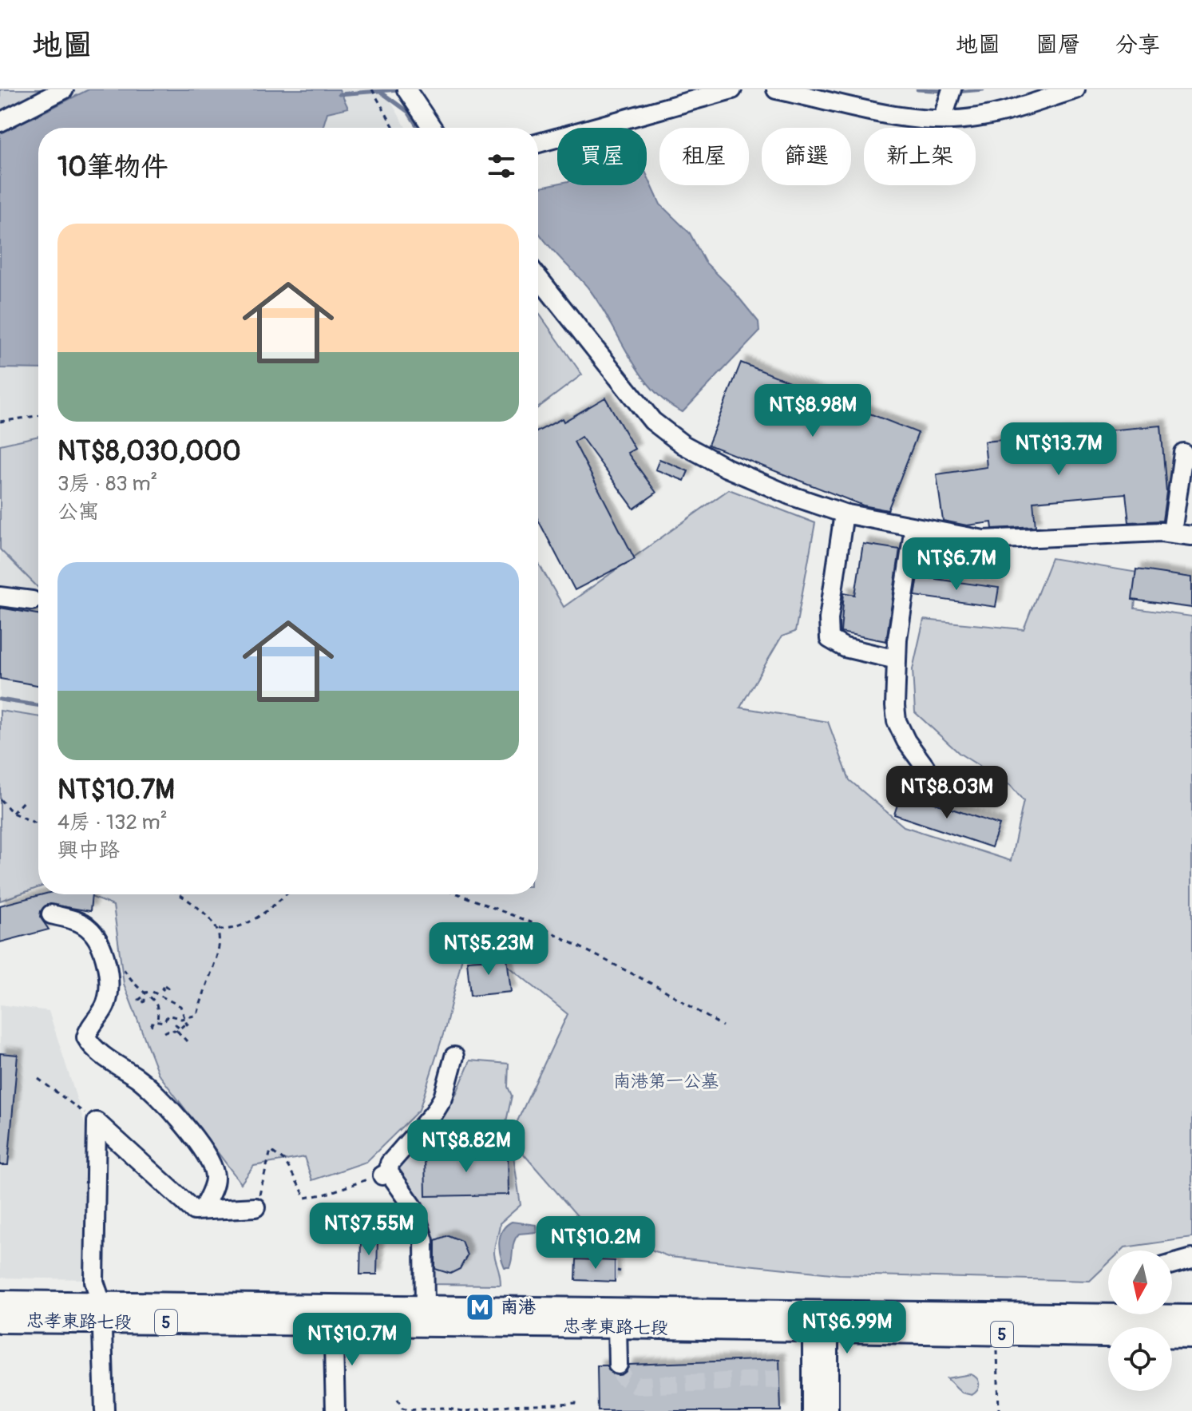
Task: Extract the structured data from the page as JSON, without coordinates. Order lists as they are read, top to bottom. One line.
{"streets":{"main road":["忠孝東路七段","5"]},"parks":["南港第一公墓"],"places":{"metro station":["南港"]},"north":"bottom","page":{"header":"地圖","nav":["地圖","圖層","分享"],"chip":["買屋","租屋","篩選","新上架"],"heading":"10筆物件","list":[{"name":"NT$8,030,000","note":"3房 · 83 m² · 公寓"},{"name":"NT$10.7M","note":"4房 · 132 m² · 興中路"}],"price":["NT$8.98M","NT$13.7M","NT$6.7M","NT$8.03M","NT$5.23M","NT$8.82M","NT$7.55M","NT$10.2M","NT$6.99M","NT$10.7M"]}}
